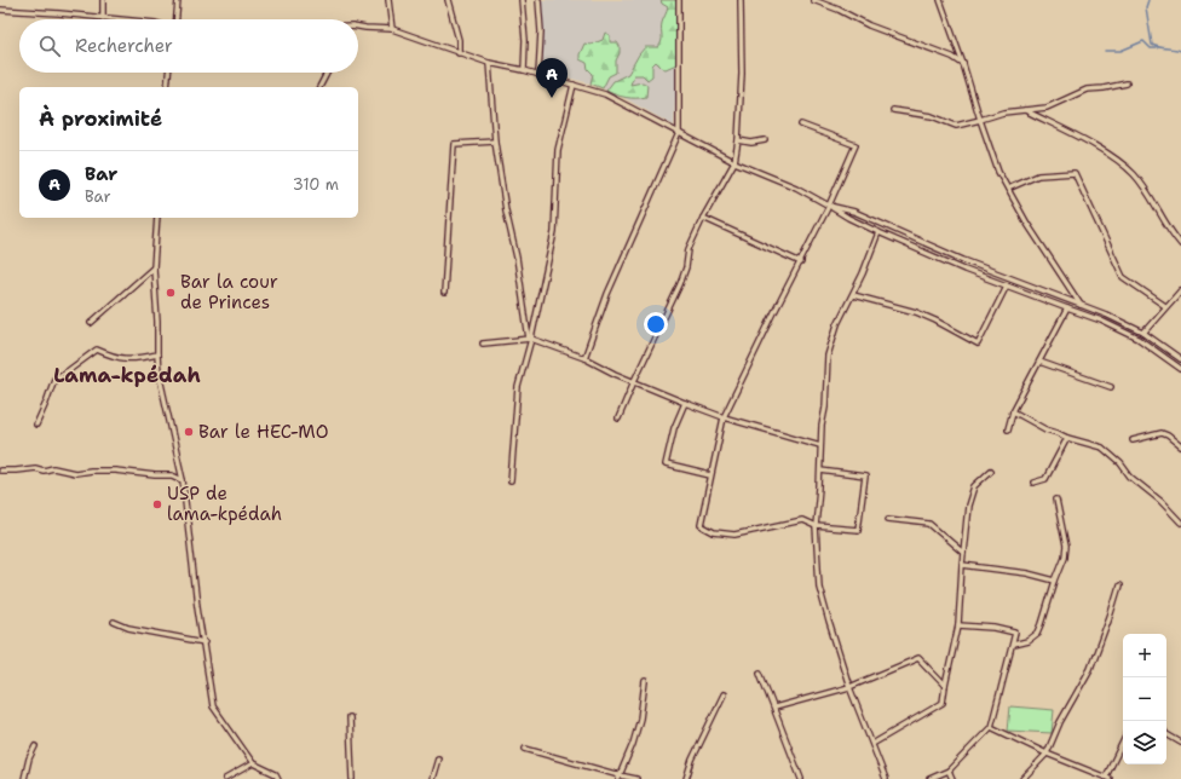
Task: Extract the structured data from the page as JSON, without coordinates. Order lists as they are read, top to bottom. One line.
{"districts":["Lama-kpédah"],"places":["Bar la cour de Princes","Bar le HEC-MO","USP de lama-kpédah"],"page":{"search":"Rechercher","pins":"A","heading":"À proximité","list":[{"mark":"A","name":"Bar","note":"Bar","value":"310 m"}],"map_buttons":["+","−"]}}
